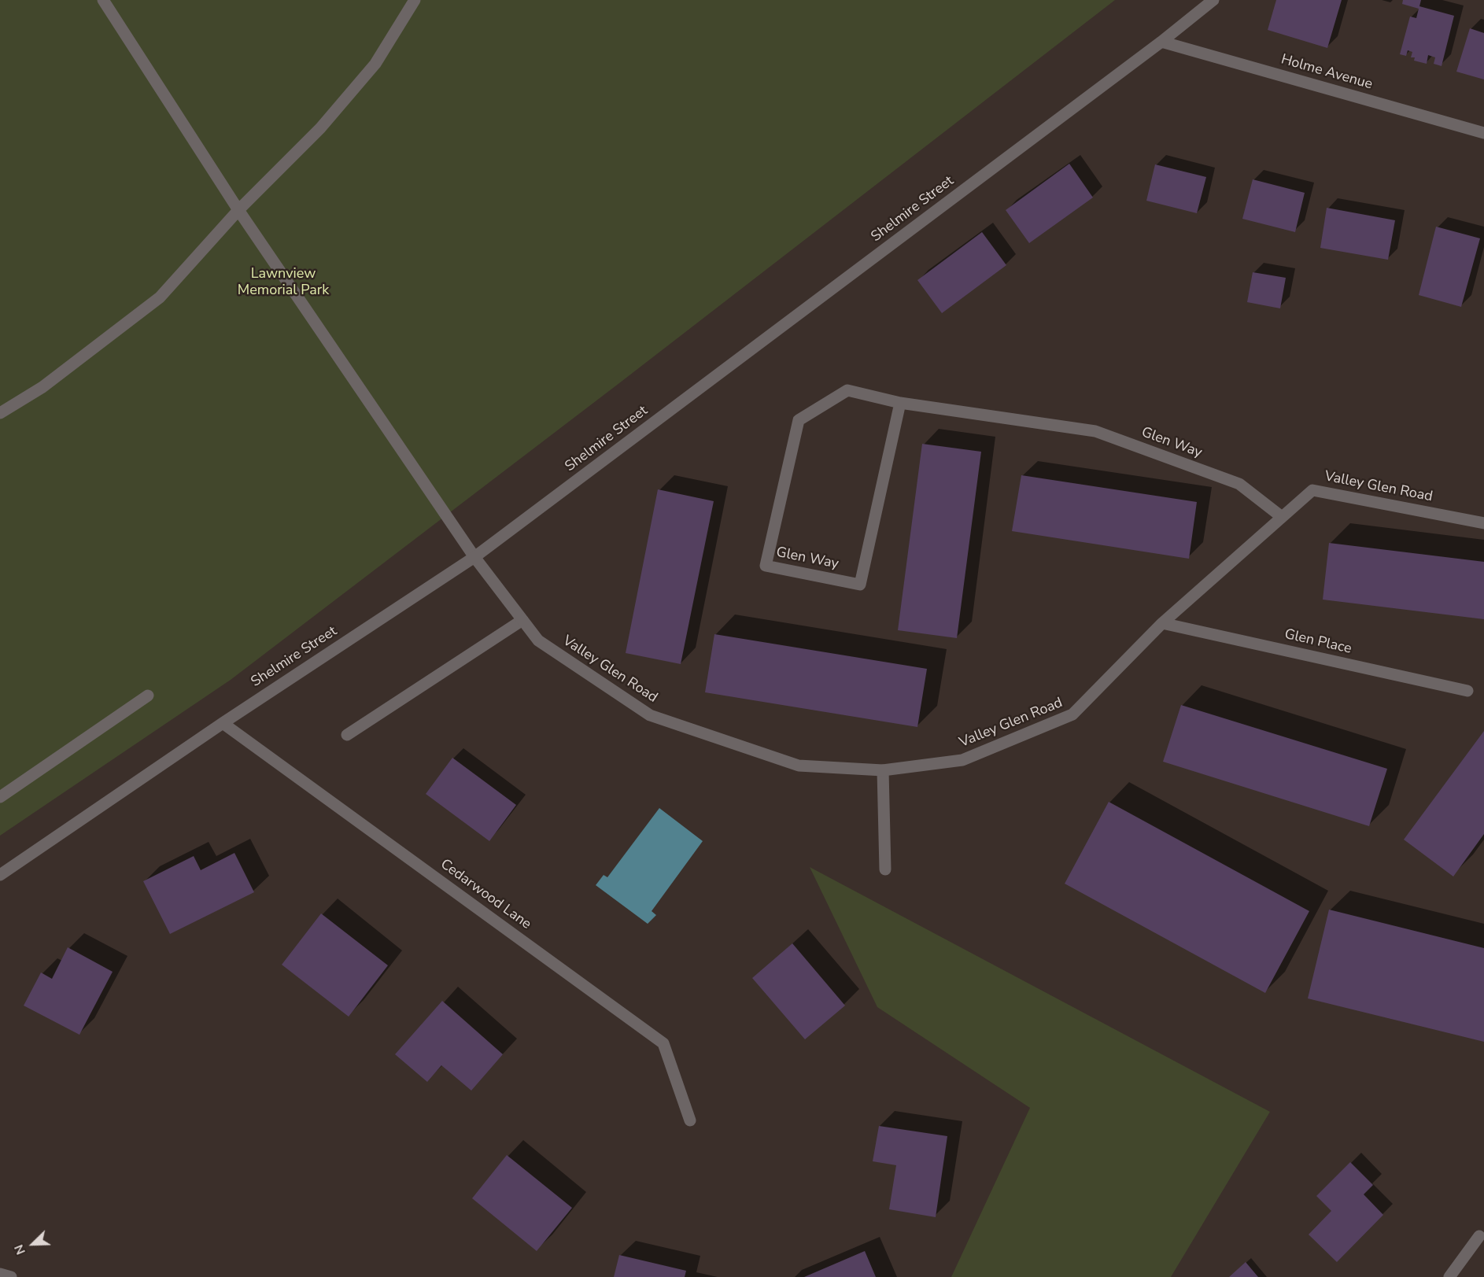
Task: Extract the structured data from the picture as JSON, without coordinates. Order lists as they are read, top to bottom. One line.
{"streets":{"street":["Holme Avenue","Shelmire Street","Glen Way","Valley Glen Road","Glen Place","Cedarwood Lane"]},"crossings":[["Holme Avenue","Shelmire Street"],["Shelmire Street","Valley Glen Road"],["Shelmire Street","Cedarwood Lane"],["Glen Way","Valley Glen Road"],["Valley Glen Road","Glen Place"]],"parks":["Lawnview Memorial Park"],"north":"bottom left"}
